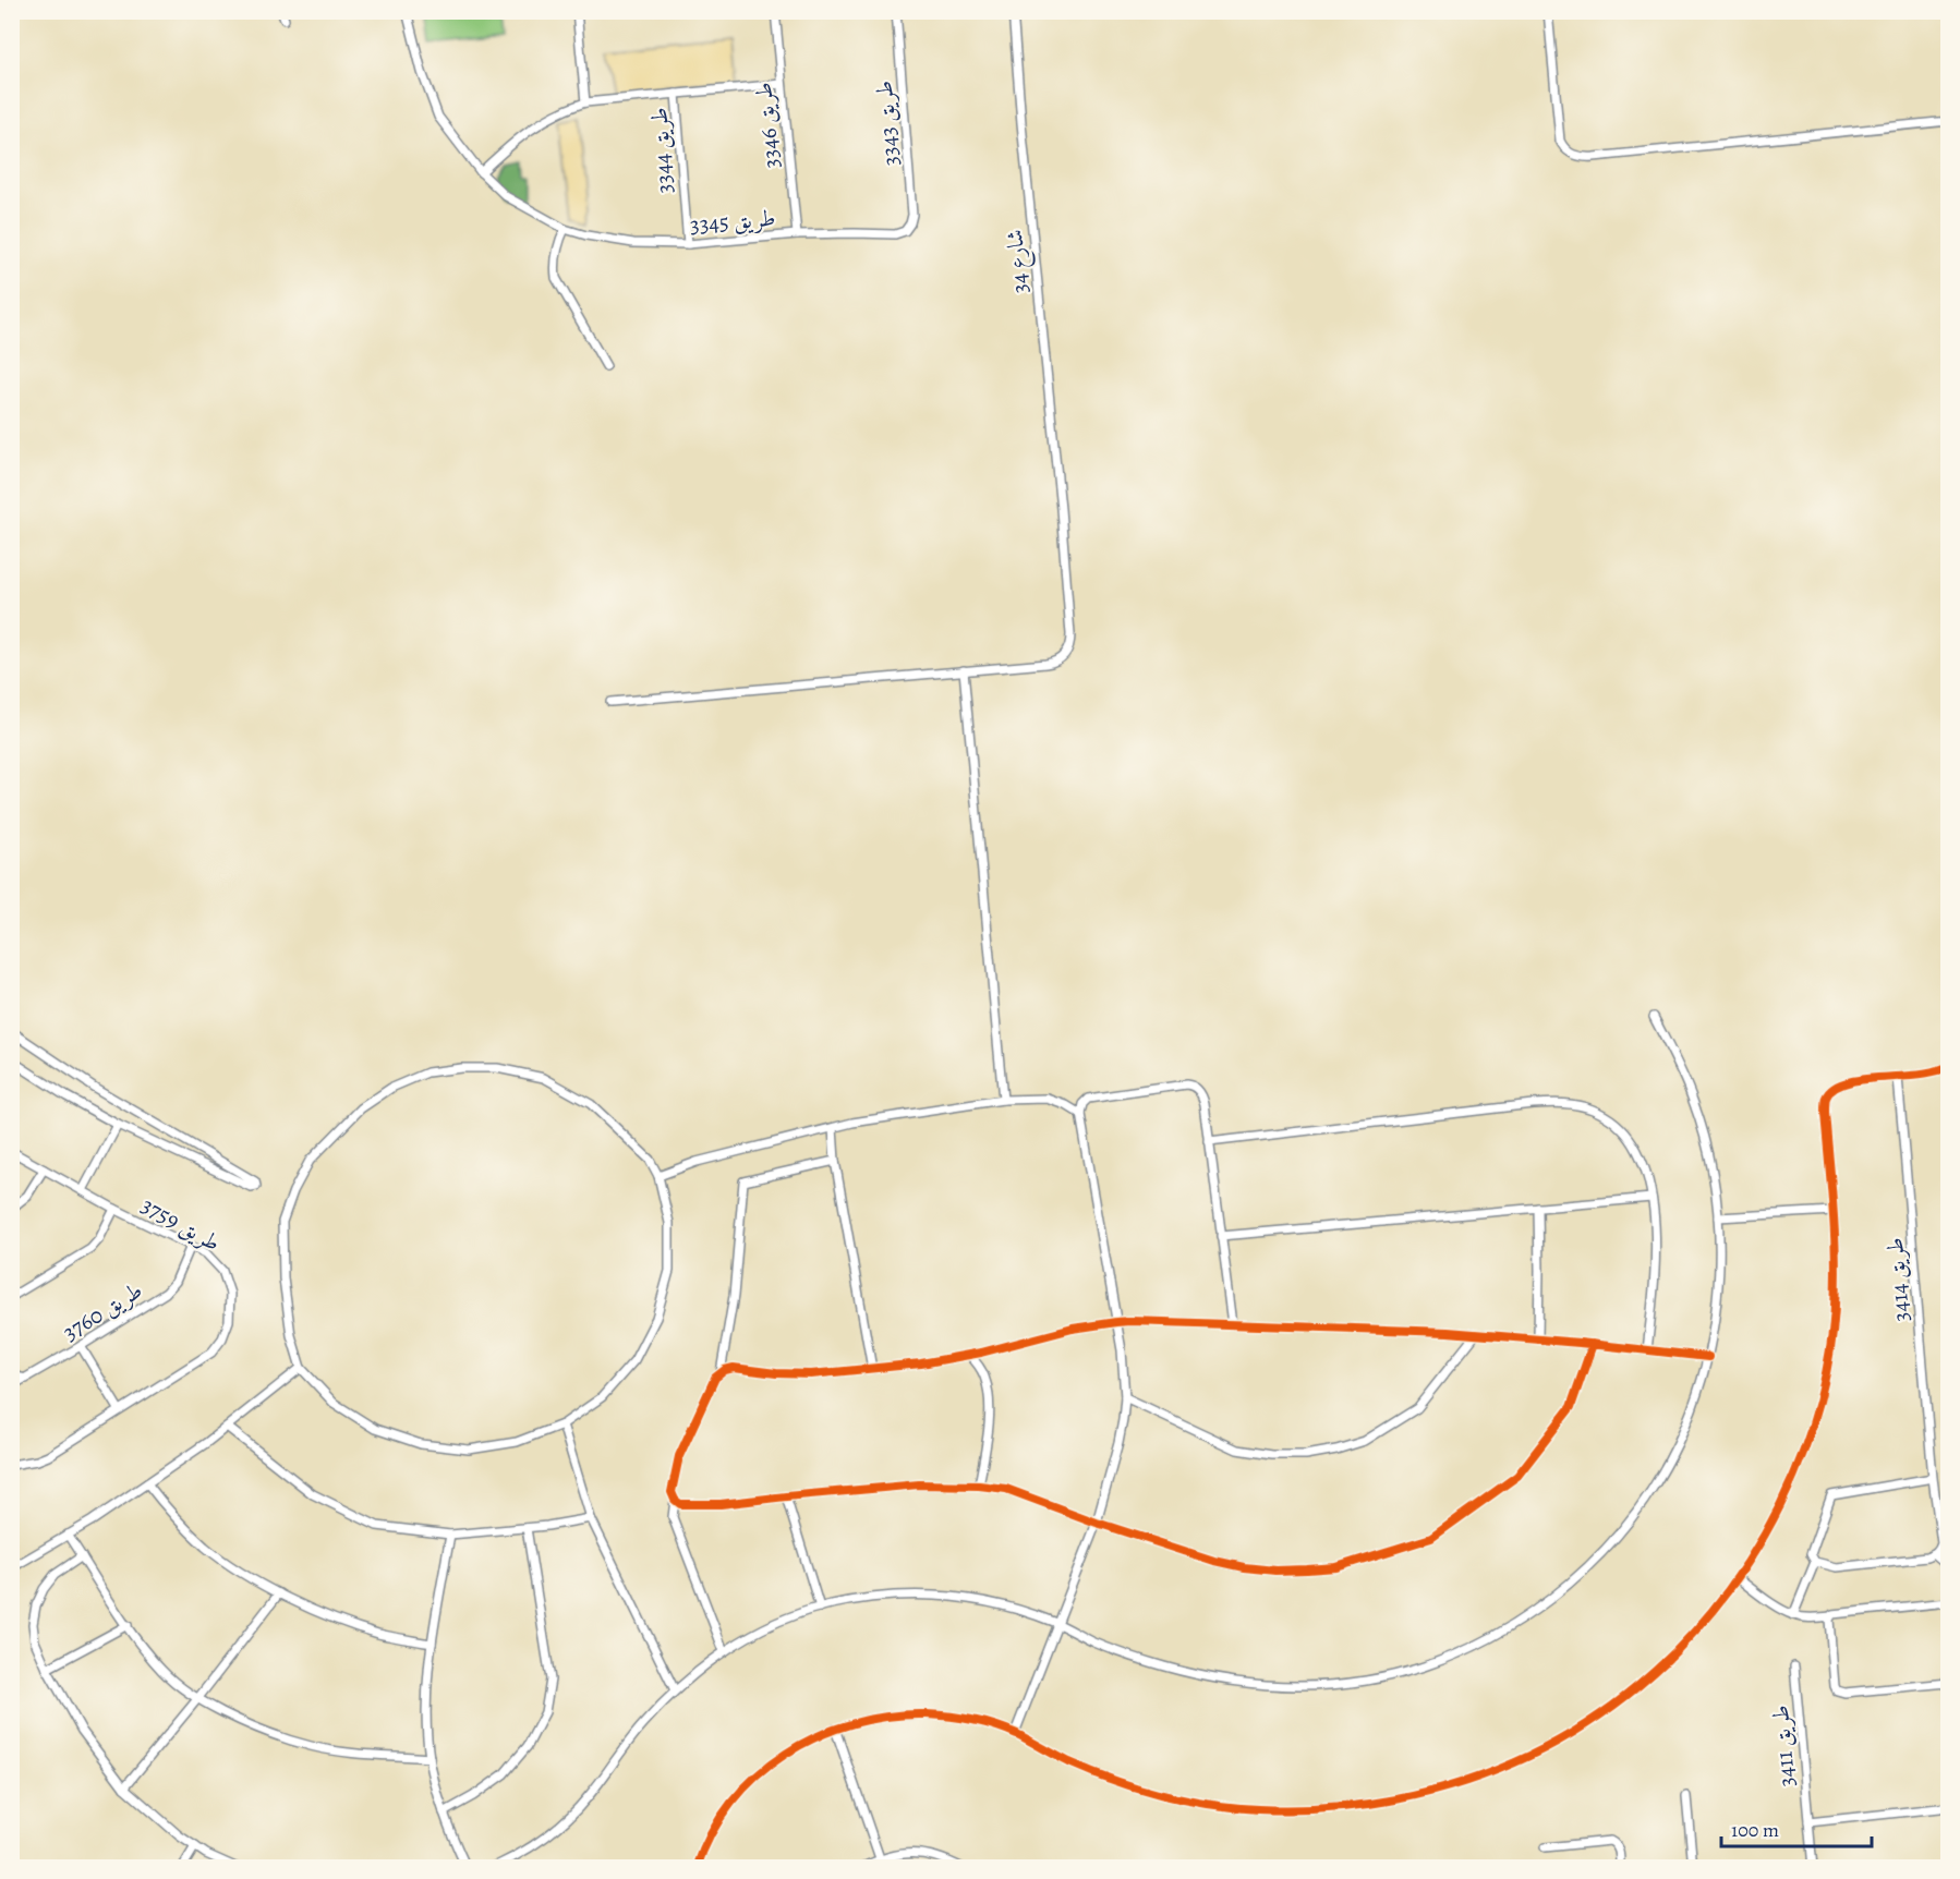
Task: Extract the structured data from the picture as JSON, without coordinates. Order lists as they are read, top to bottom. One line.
{"streets":{"street":["طريق 3343","طريق 3346","طريق 3344","طريق 3345","شارع 34","طريق 3759","طريق 3414","طريق 3760","طريق 3411"]},"crossings":[["طريق 3343","طريق 3345"],["طريق 3346","طريق 3344"],["طريق 3346","طريق 3345"],["طريق 3344","طريق 3345"],["طريق 3759","طريق 3760"]],"scale_bar":"100 m"}
